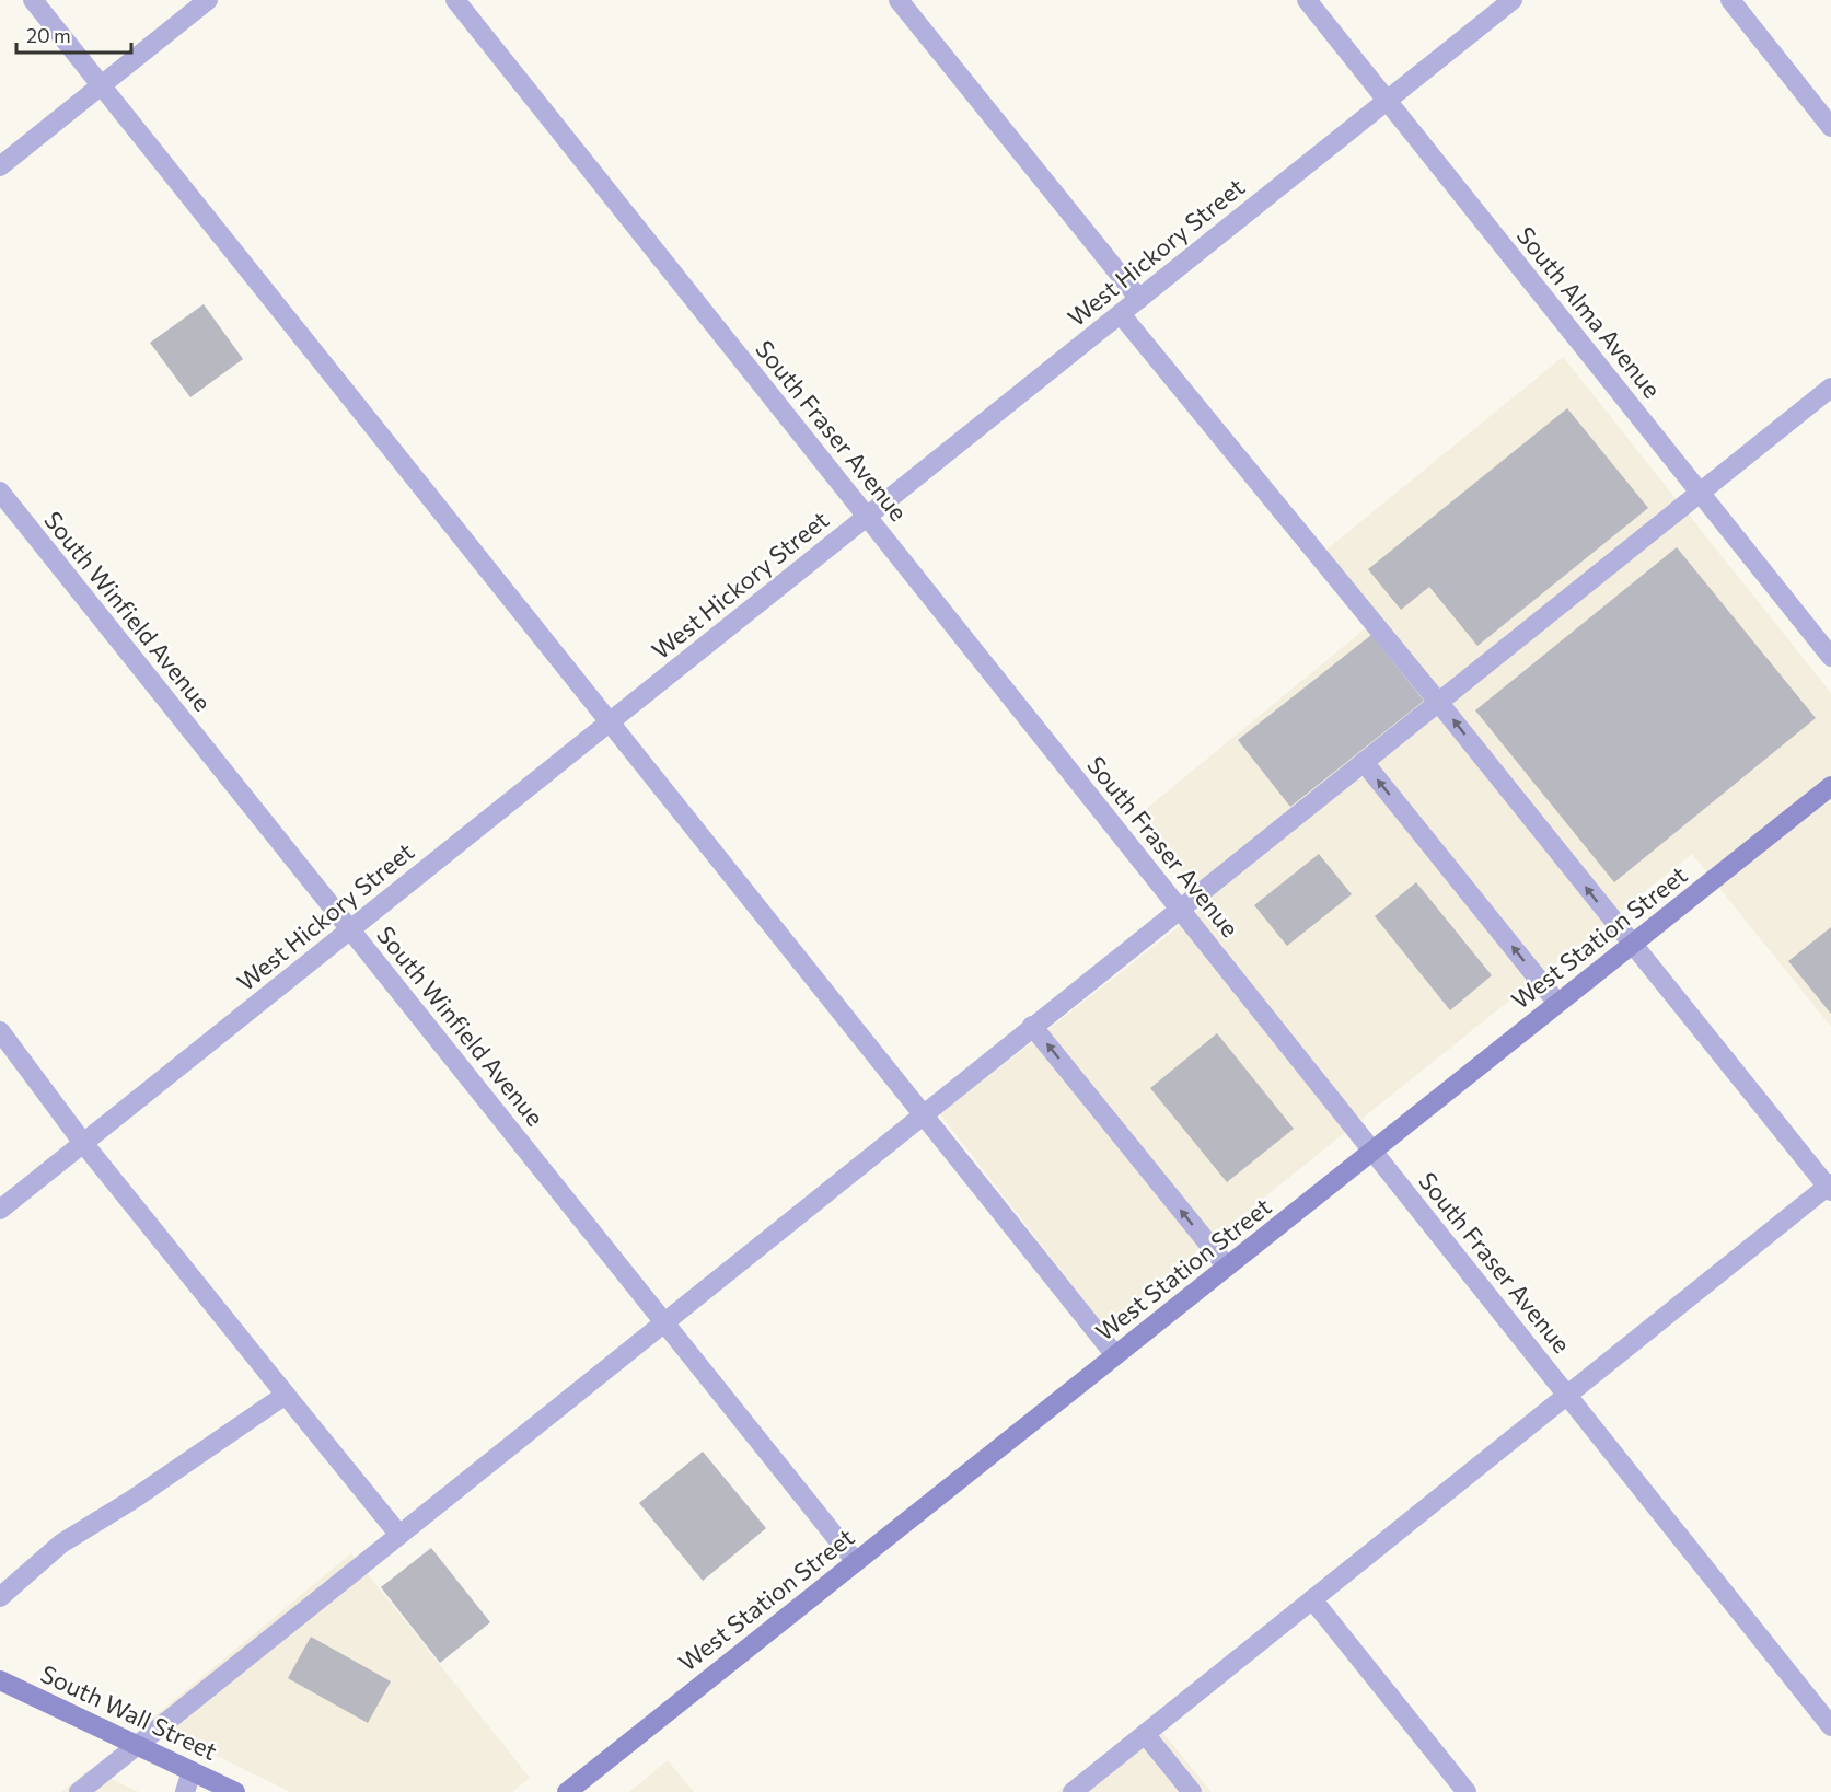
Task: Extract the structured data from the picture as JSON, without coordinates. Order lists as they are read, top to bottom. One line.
{"streets":{"main road":["West Station Street","South Wall Street"],"street":["West Hickory Street","South Alma Avenue","South Fraser Avenue","South Winfield Avenue"]},"crossings":[["West Hickory Street","South Alma Avenue"],["West Hickory Street","South Fraser Avenue"],["West Hickory Street","South Winfield Avenue"],["South Fraser Avenue","West Station Street"],["South Winfield Avenue","West Station Street"]],"scale_bar":"20 m"}
